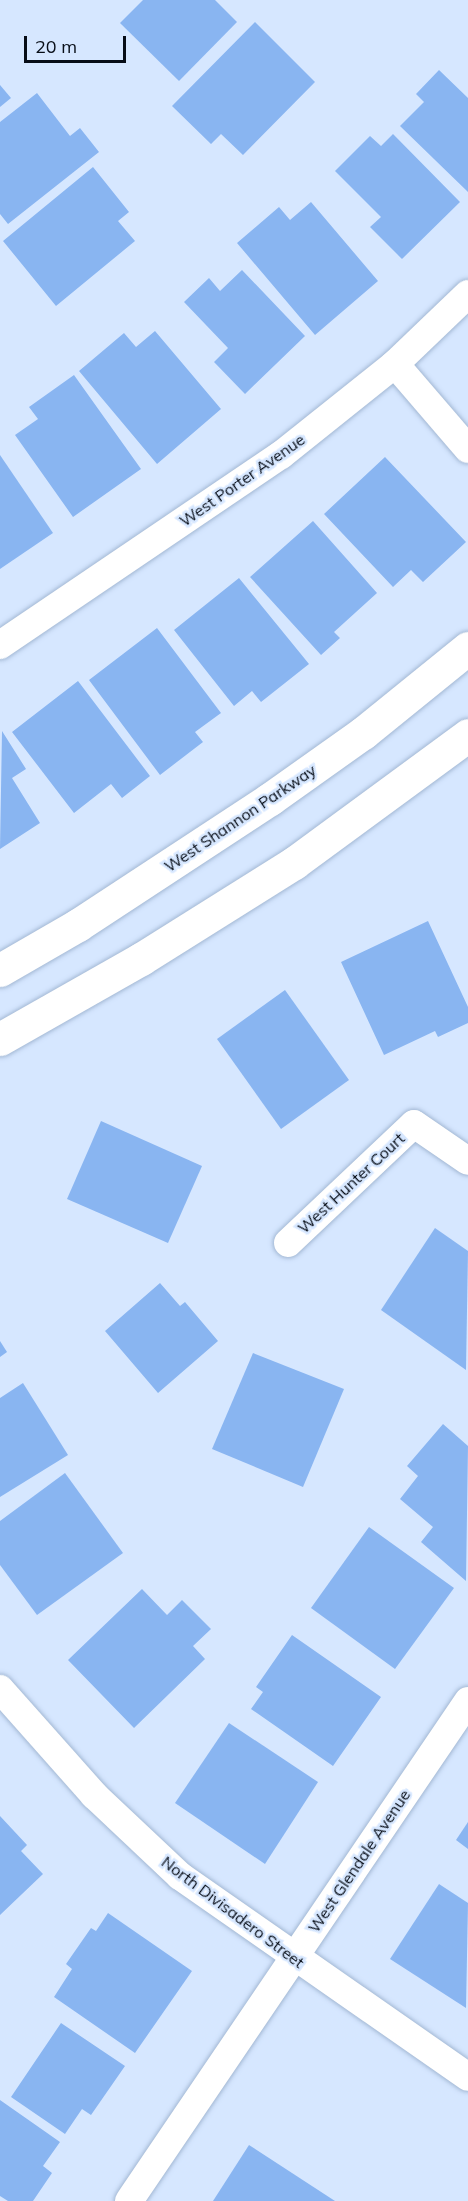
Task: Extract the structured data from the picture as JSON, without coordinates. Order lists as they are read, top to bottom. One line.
{"streets":{"street":["West Porter Avenue","West Shannon Parkway","West Hunter Court","West Glendale Avenue","North Divisadero Street"]},"crossings":[["West Glendale Avenue","North Divisadero Street"]],"scale_bar":"20 m"}
